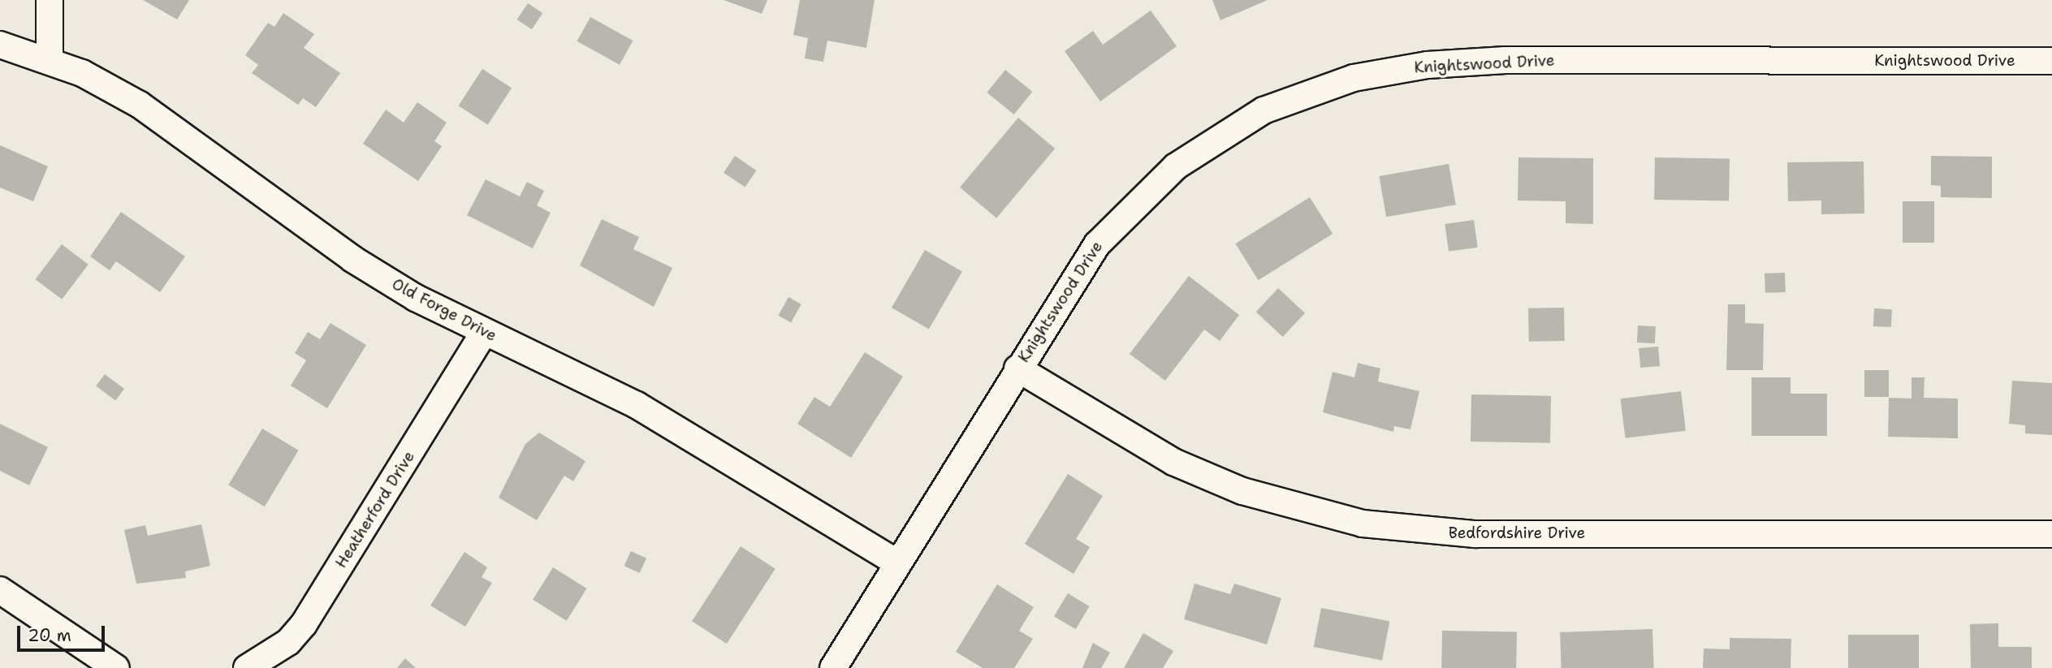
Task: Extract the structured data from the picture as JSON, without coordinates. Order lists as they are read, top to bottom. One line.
{"streets":{"street":["Knightswood Drive","Old Forge Drive","Heatherford Drive","Bedfordshire Drive"]},"crossings":[["Knightswood Drive","Old Forge Drive"],["Knightswood Drive","Bedfordshire Drive"],["Old Forge Drive","Heatherford Drive"]],"scale_bar":"20 m"}
